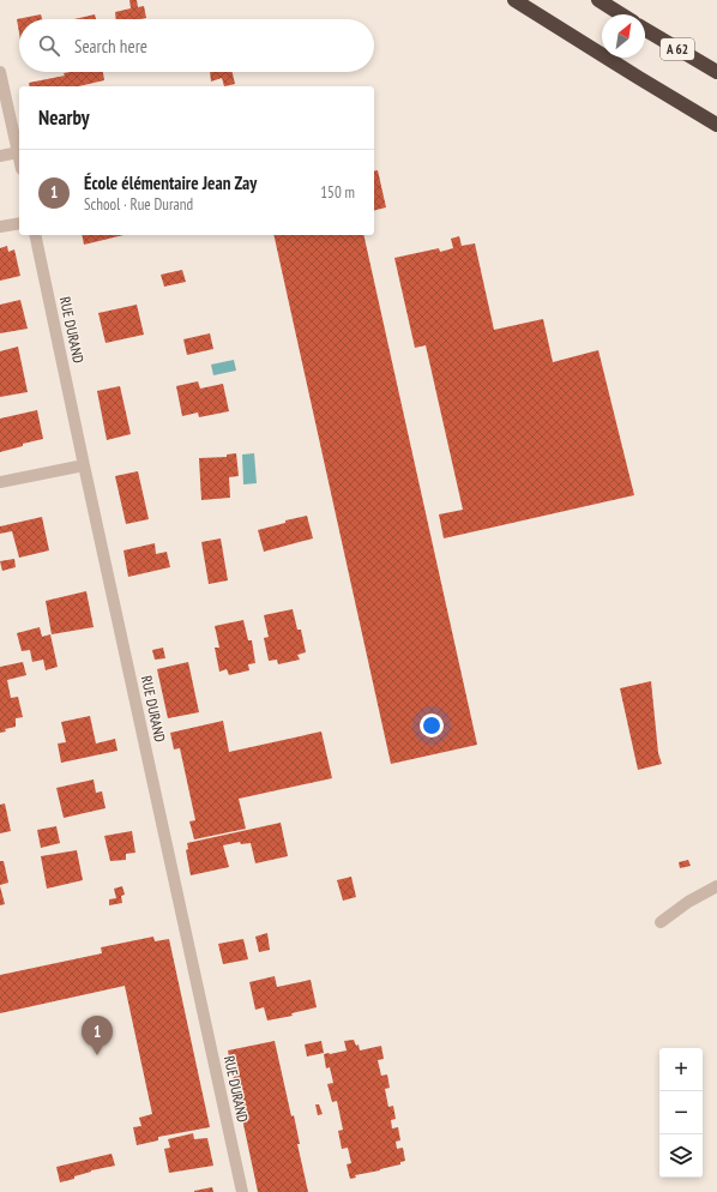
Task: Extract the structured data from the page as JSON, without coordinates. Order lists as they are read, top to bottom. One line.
{"streets":{"highway":["A 62"],"street":["RUE DURAND"]},"north":"top right","page":{"search":"Search here","heading":"Nearby","list":[{"mark":"1","name":"École élémentaire Jean Zay","note":"School · Rue Durand","value":"150 m"}],"pins":"1","map_buttons":["+","−"]}}
